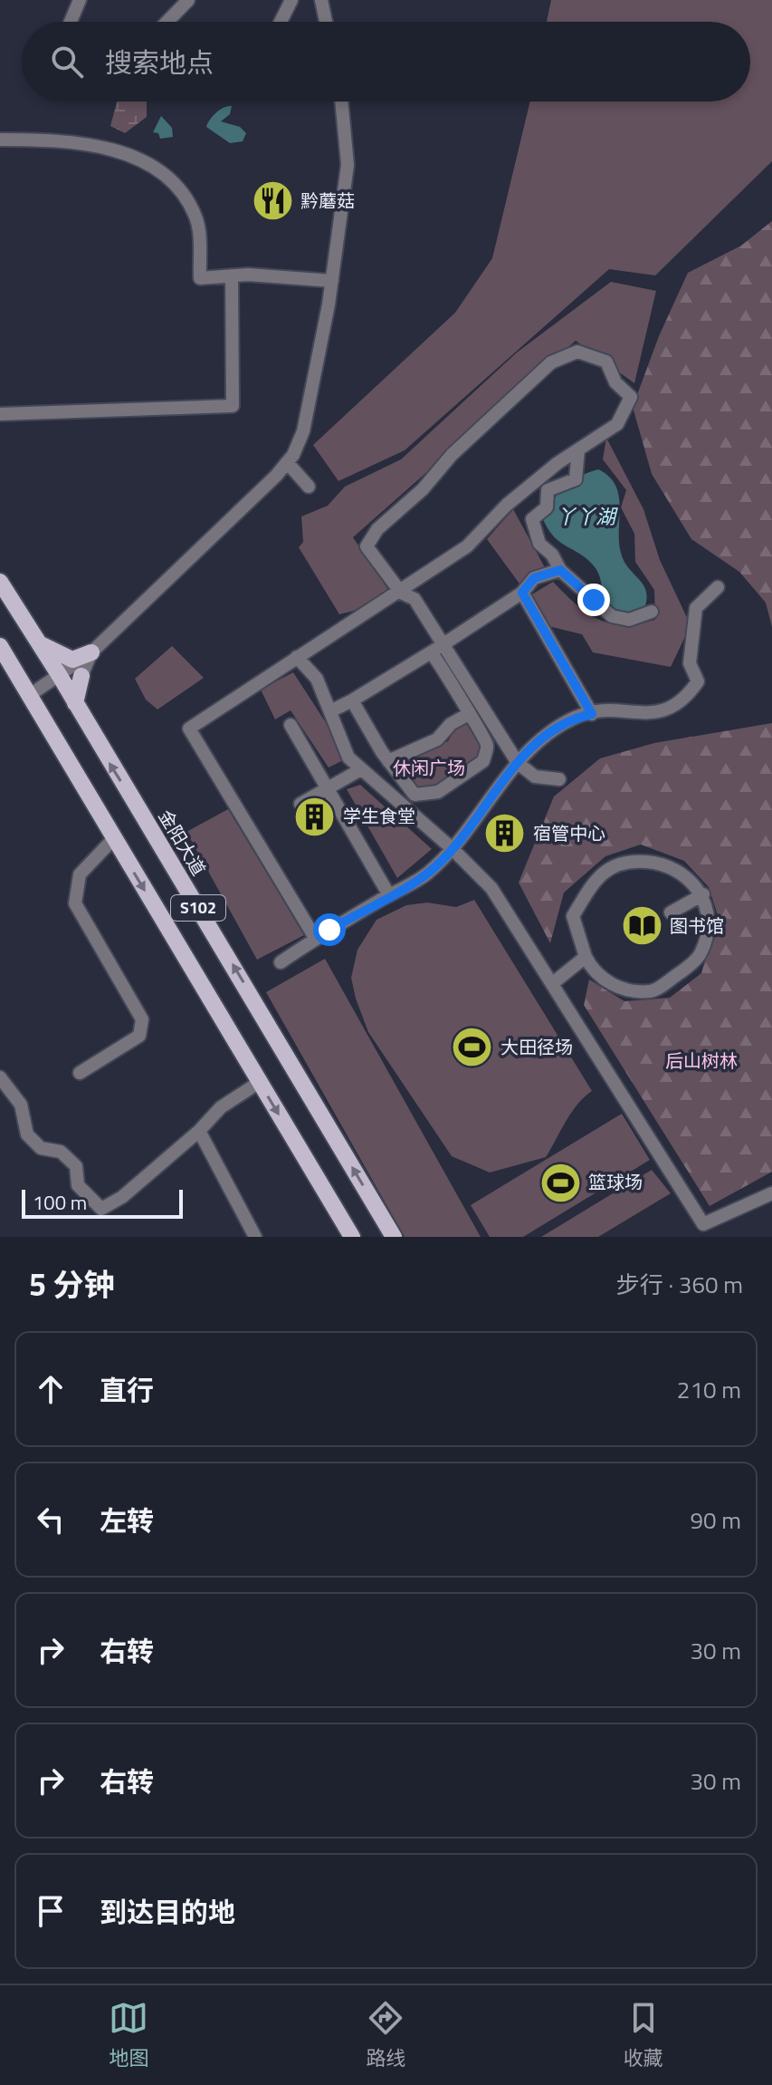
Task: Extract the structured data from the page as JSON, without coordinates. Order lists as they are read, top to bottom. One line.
{"streets":{"main road":["金阳大道","S102"]},"water":["丫丫湖"],"parks":["休闲广场","后山树林"],"places":{"restaurant":["黔蘑菇"],"building":["学生食堂","宿管中心"],"library":["图书馆"],"sports":["大田径场","篮球场"]},"scale_bar":"100 m","page":{"search":"搜索地点","scale":"100 m","heading":["5 分钟","步行 · 360 m"],"list":[["直行","210 m"],["左转","90 m"],["右转","30 m"],["右转","30 m"],"到达目的地"],"nav":["地图","路线","收藏"]}}
